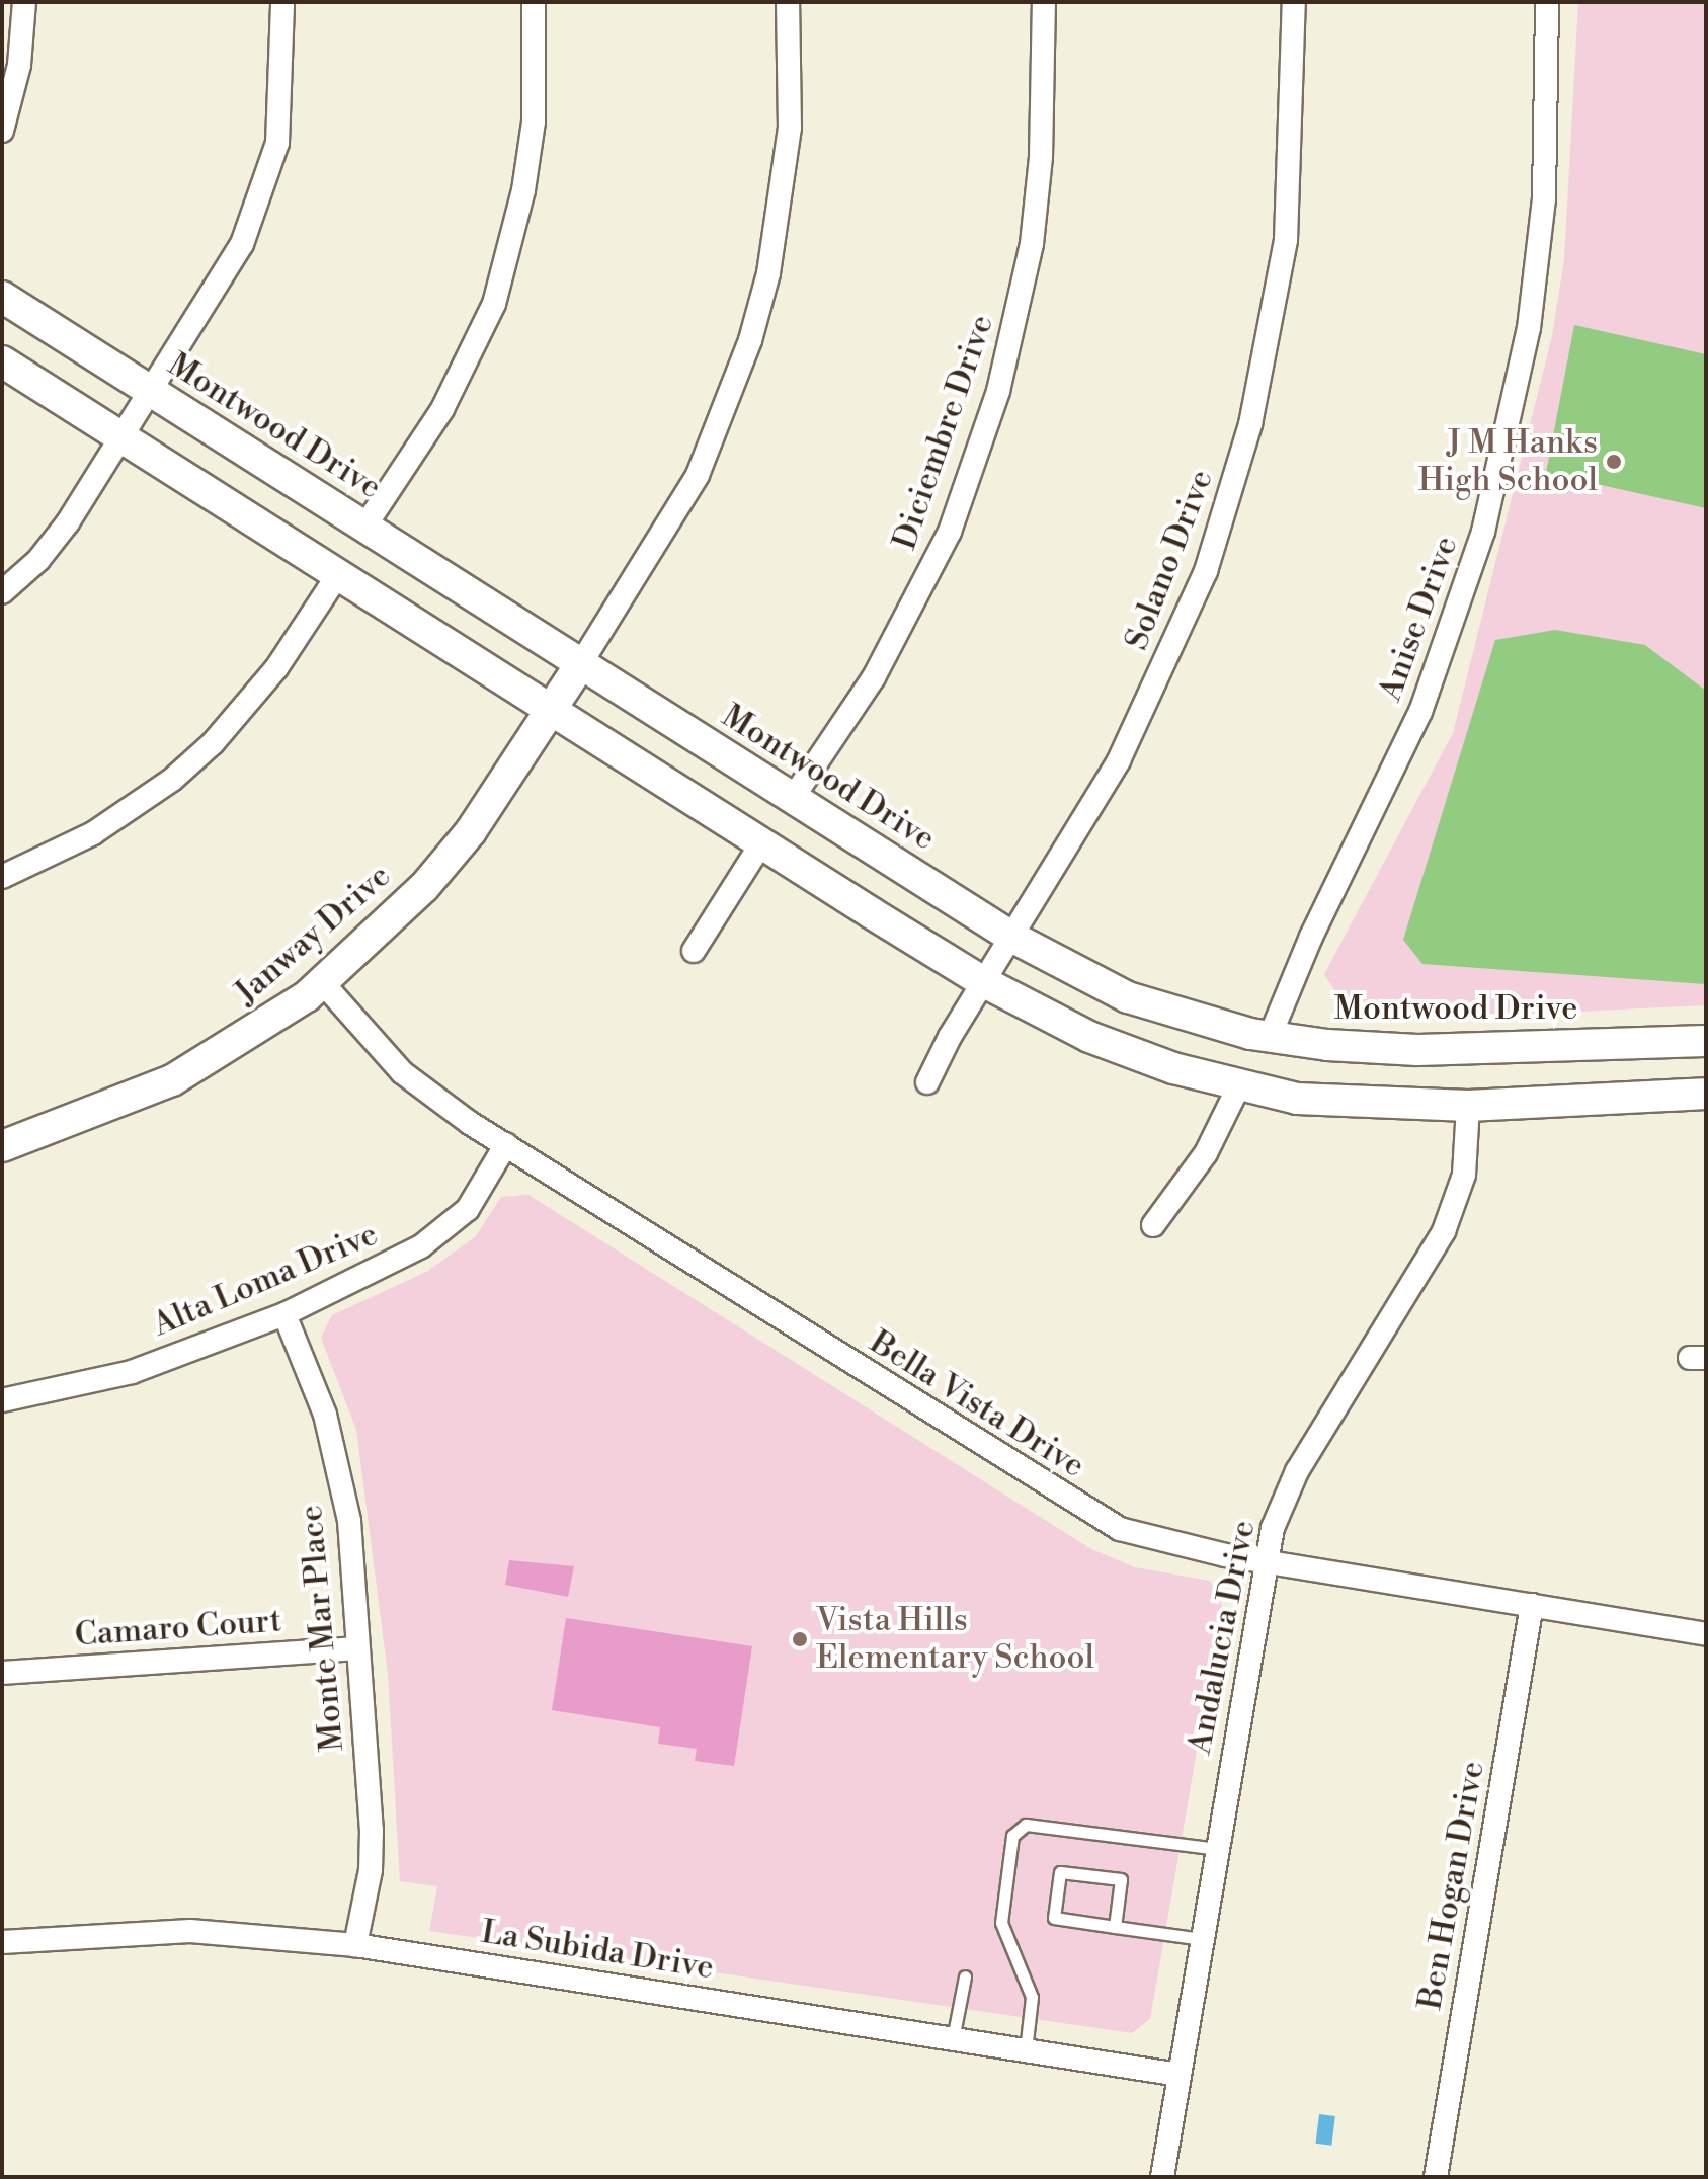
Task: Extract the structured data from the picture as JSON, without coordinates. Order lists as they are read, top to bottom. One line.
{"streets":{"main road":["Montwood Drive","Janway Drive"],"street":["Diciembre Drive","Solano Drive","Anise Drive","Alta Loma Drive","Bella Vista Drive","Camaro Court","Monte Mar Place","Andalucia Drive","Ben Hogan Drive","La Subida Drive"]},"crossings":[["Montwood Drive","Diciembre Drive"],["Montwood Drive","Solano Drive"],["Montwood Drive","Anise Drive"],["Montwood Drive","Janway Drive"],["Janway Drive","Bella Vista Drive"],["Alta Loma Drive","Bella Vista Drive"],["Alta Loma Drive","Monte Mar Place"],["Bella Vista Drive","Andalucia Drive"],["Bella Vista Drive","Ben Hogan Drive"],["Camaro Court","Monte Mar Place"],["Monte Mar Place","La Subida Drive"],["Andalucia Drive","La Subida Drive"]],"places":["J M Hanks High School","Vista Hills Elementary School"]}
